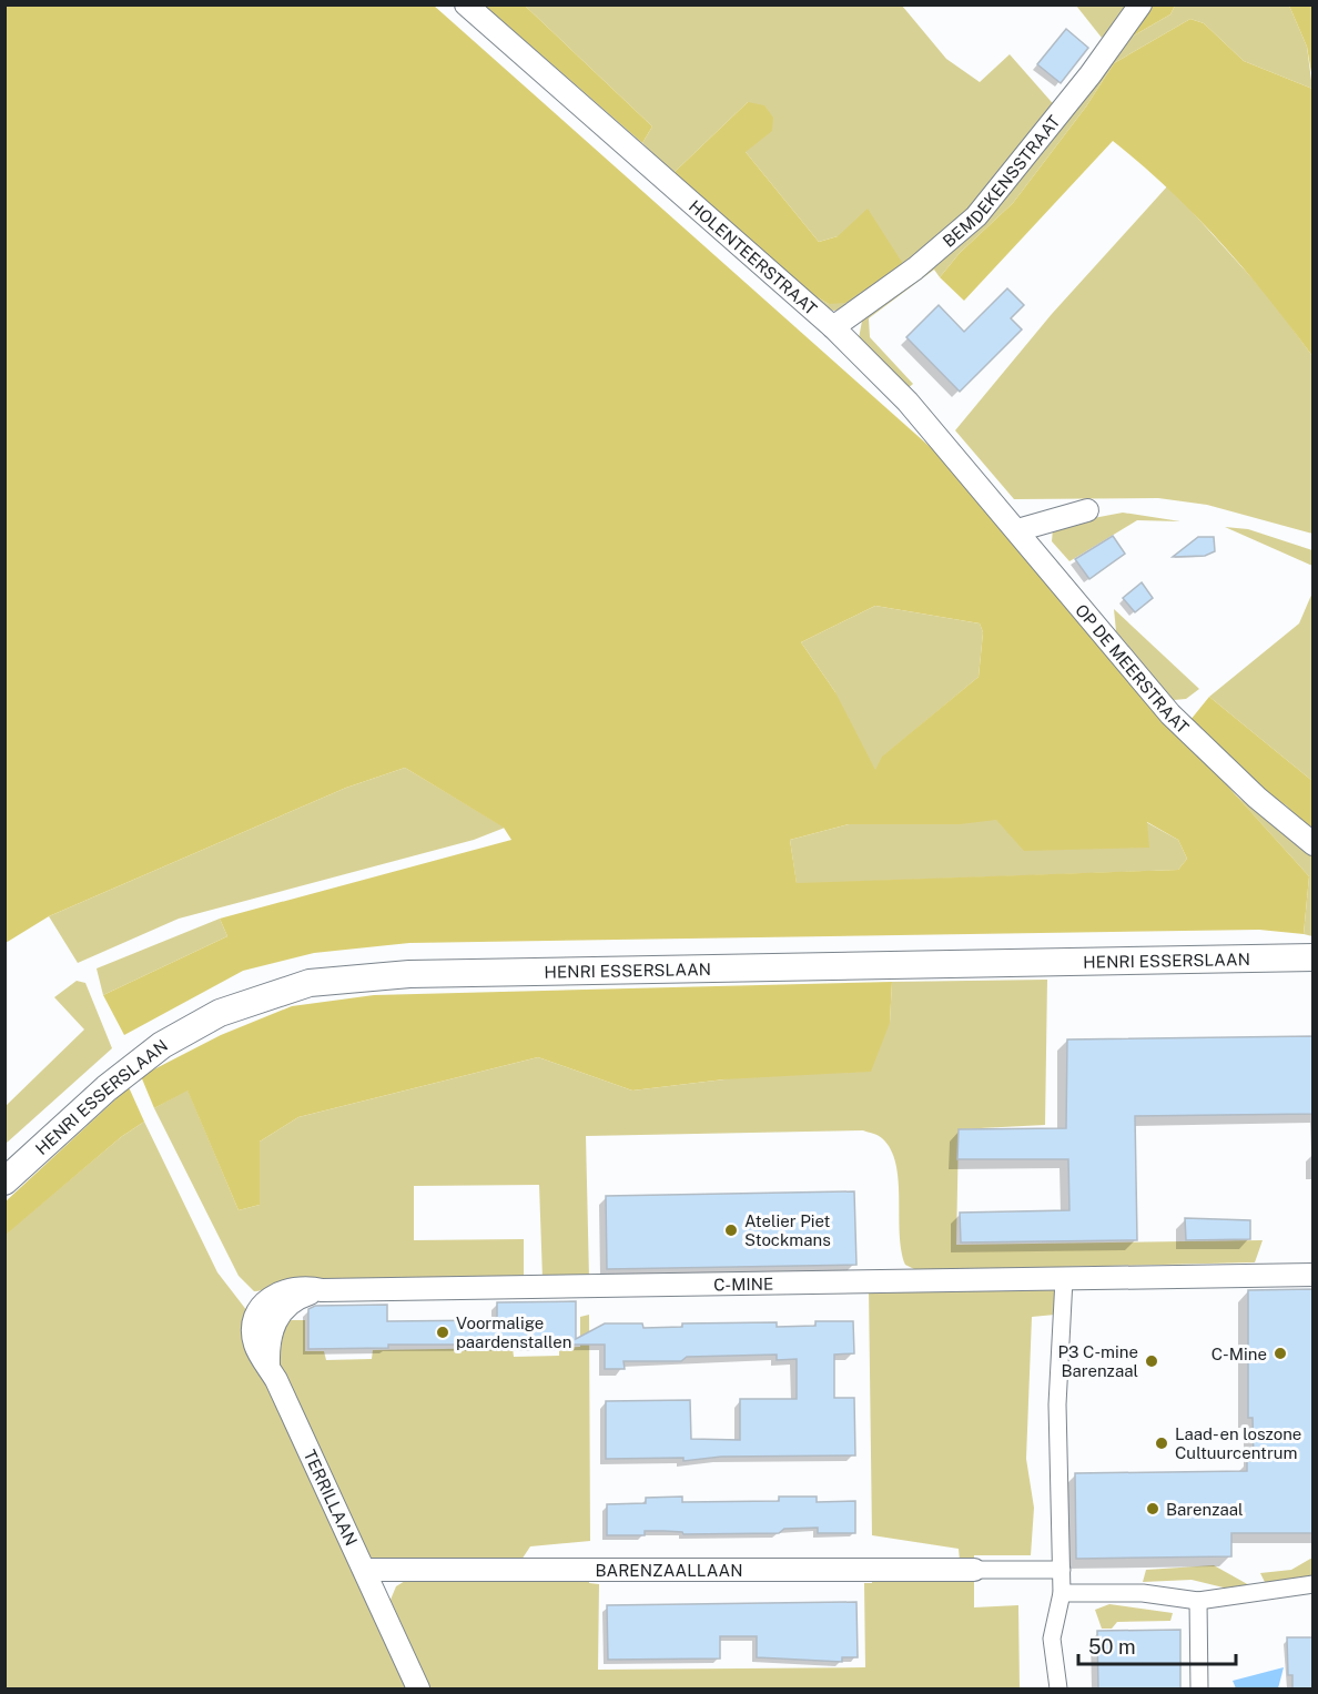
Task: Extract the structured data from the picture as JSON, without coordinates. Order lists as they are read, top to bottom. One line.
{"streets":{"street":["BEMDEKENSSTRAAT","HOLENTEERSTRAAT","OP DE MEERSTRAAT","HENRI ESSERSLAAN","C-MINE","TERRILLAAN","BARENZAALLAAN"]},"crossings":[["BEMDEKENSSTRAAT","HOLENTEERSTRAAT"],["HOLENTEERSTRAAT","OP DE MEERSTRAAT"],["C-MINE","TERRILLAAN"],["TERRILLAAN","BARENZAALLAAN"]],"places":["Atelier Piet Stockmans","Voormalige paardenstallen","C-Mine","P3 C-mine Barenzaal","Laad- en loszone Cultuurcentrum","Barenzaal"],"scale_bar":"50 m"}
